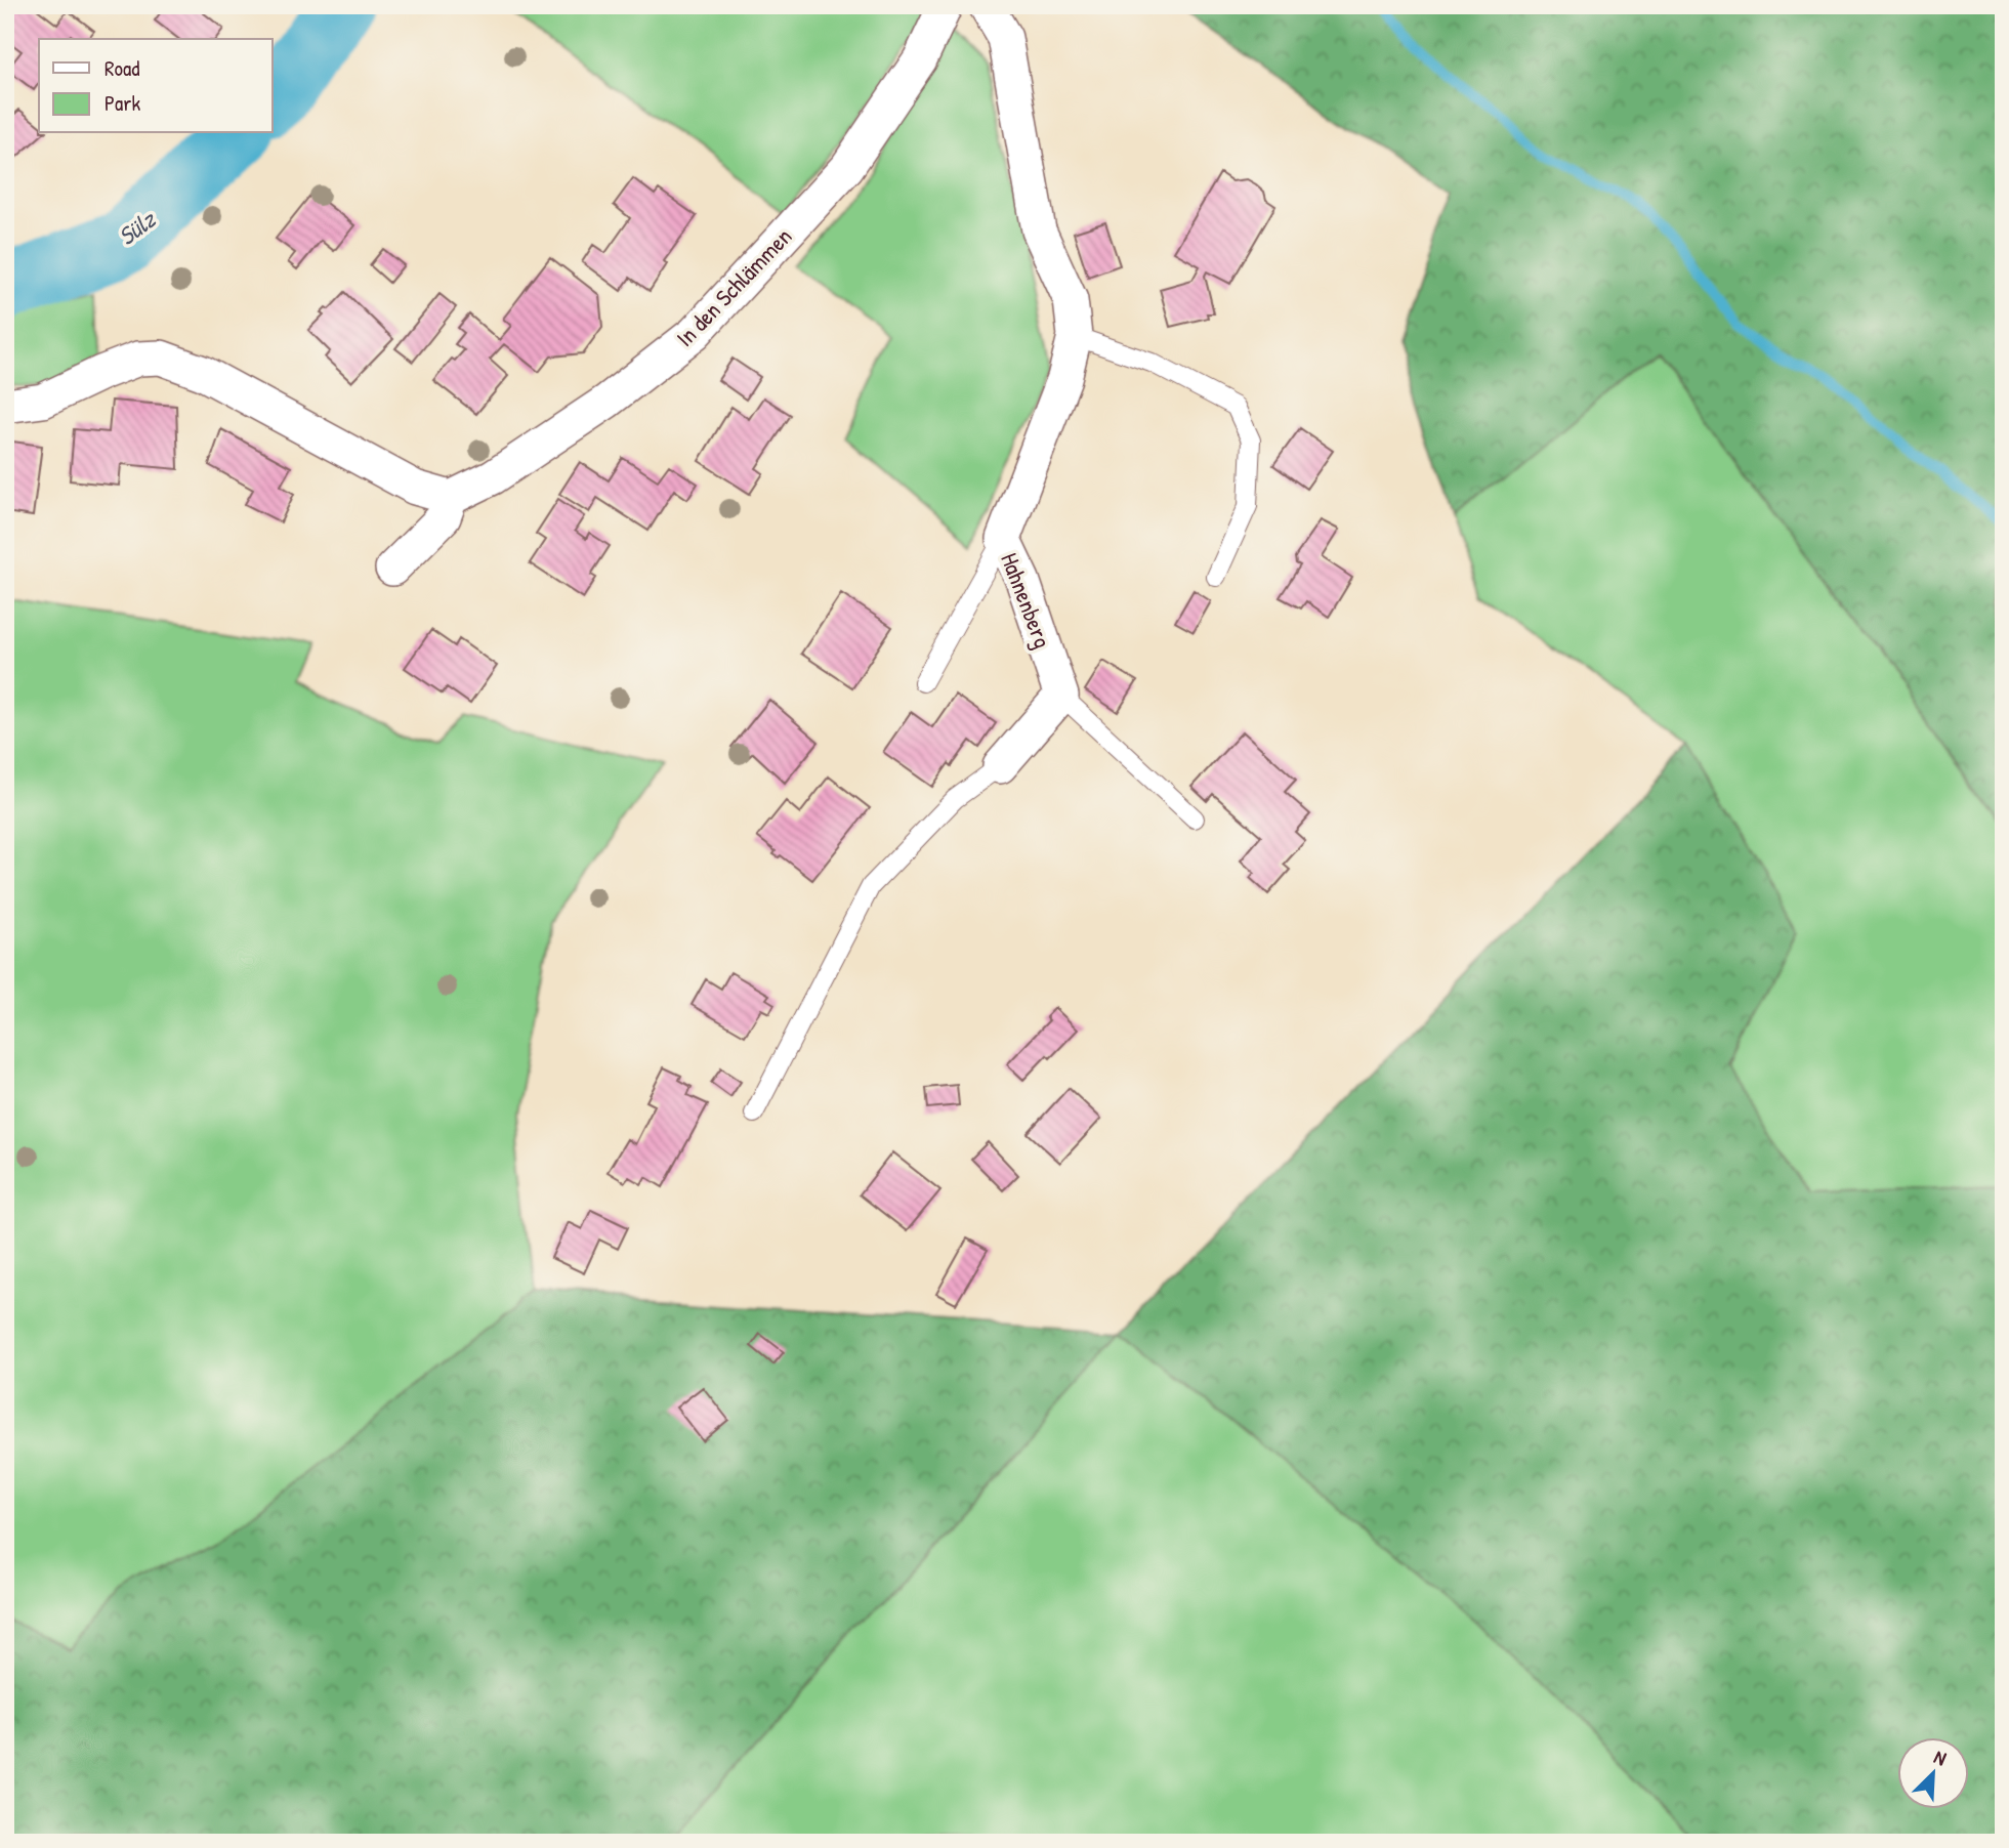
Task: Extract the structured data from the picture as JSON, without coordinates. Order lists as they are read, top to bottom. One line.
{"streets":{"street":["In den Schlämmen","Hahnenberg"]},"water":["Sülz"],"legend":["Road","Park"],"north":"top right"}
